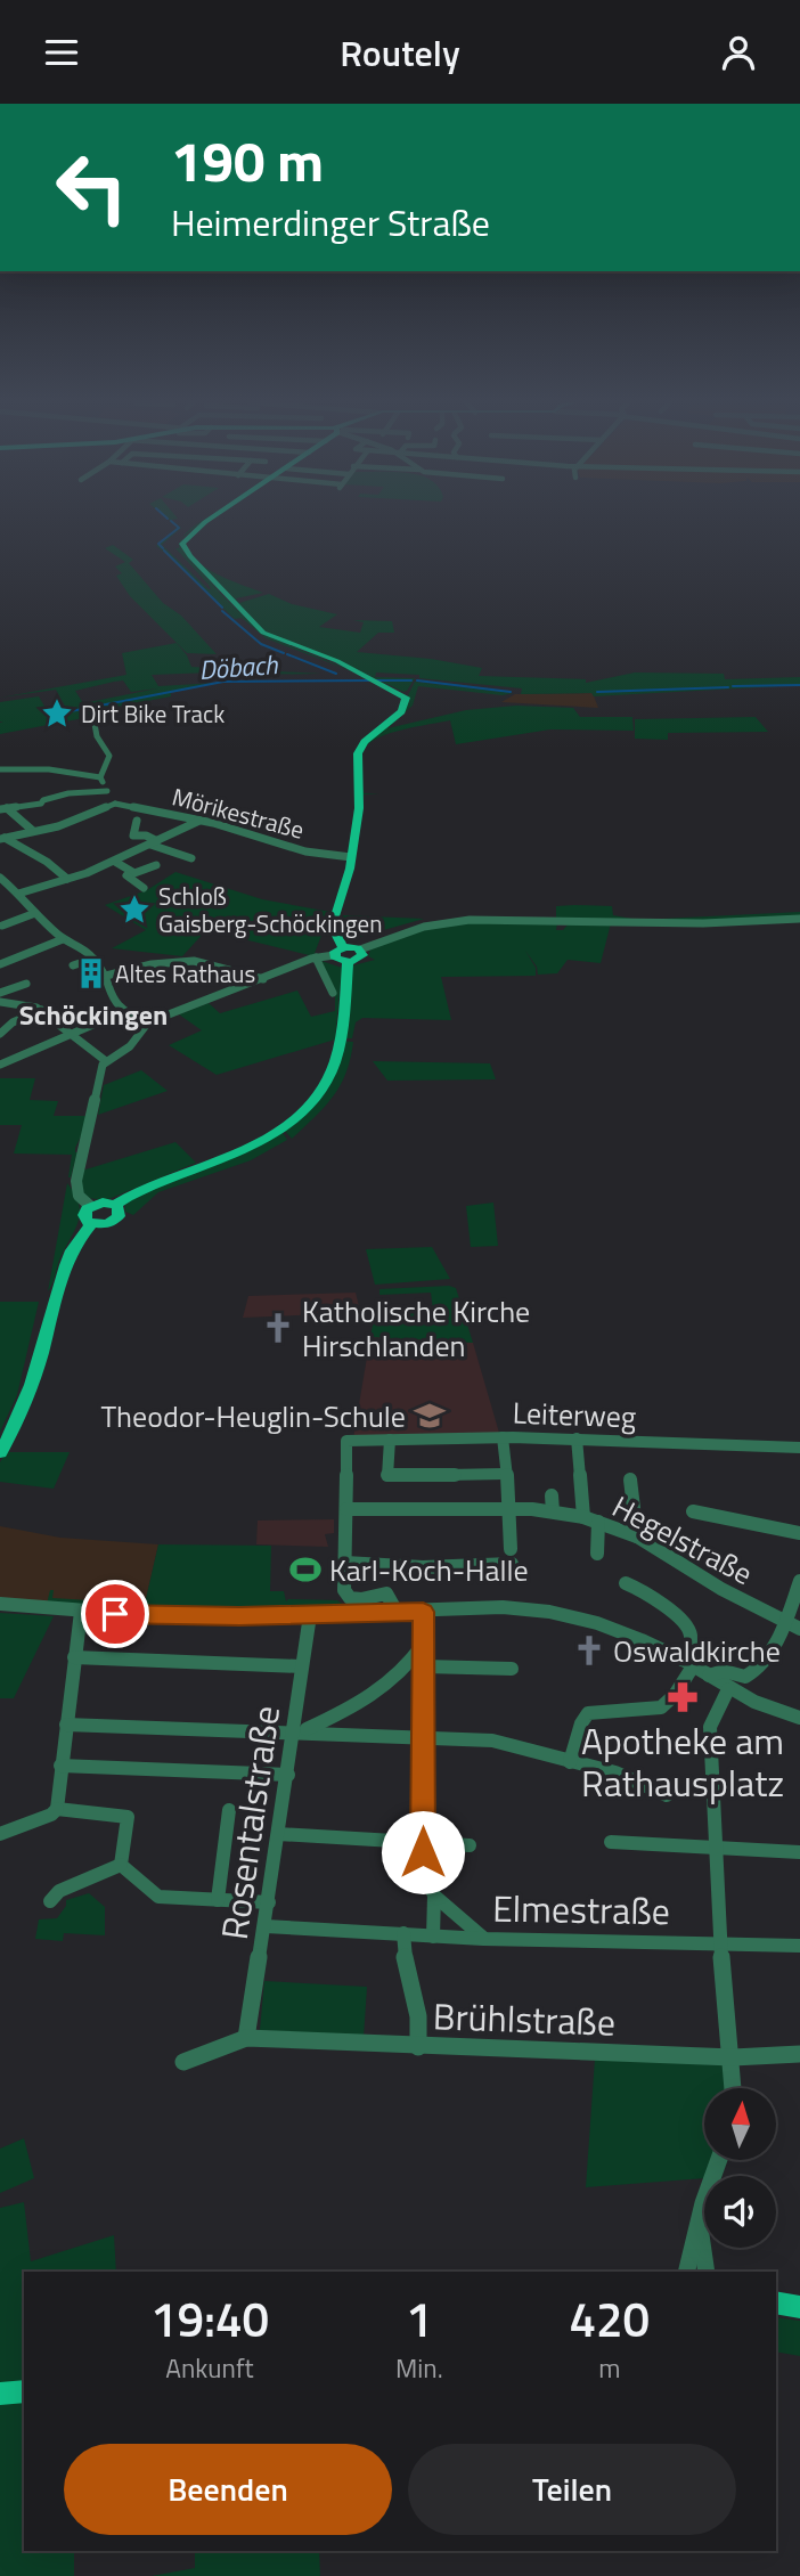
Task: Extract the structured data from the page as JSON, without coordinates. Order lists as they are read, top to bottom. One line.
{"streets":{"street":["Mörikestraße","Leiterweg","Hegelstraße","Rosentalstraße","Elmestraße","Brühlstraße"]},"crossings":[["Leiterweg","Hegelstraße"],["Rosentalstraße","Elmestraße"],["Rosentalstraße","Brühlstraße"]],"districts":["Schöckingen"],"water":["Döbach"],"places":{"place":["Dirt Bike Track","Schloß Gaisberg-Schöckingen"],"building":["Altes Rathaus"],"church":["Katholische Kirche Hirschlanden","Oswaldkirche"],"school or university":["Theodor-Heuglin-Schule"],"sports":["Karl-Koch-Halle"],"pharmacy":["Apotheke am Rathausplatz"]},"north":"top","page":{"header":"Routely","turn":["190 m","Heimerdinger Straße"],"eta":["19:40","Ankunft","1","Min.","420","m"],"buttons":["Beenden","Teilen"]}}
